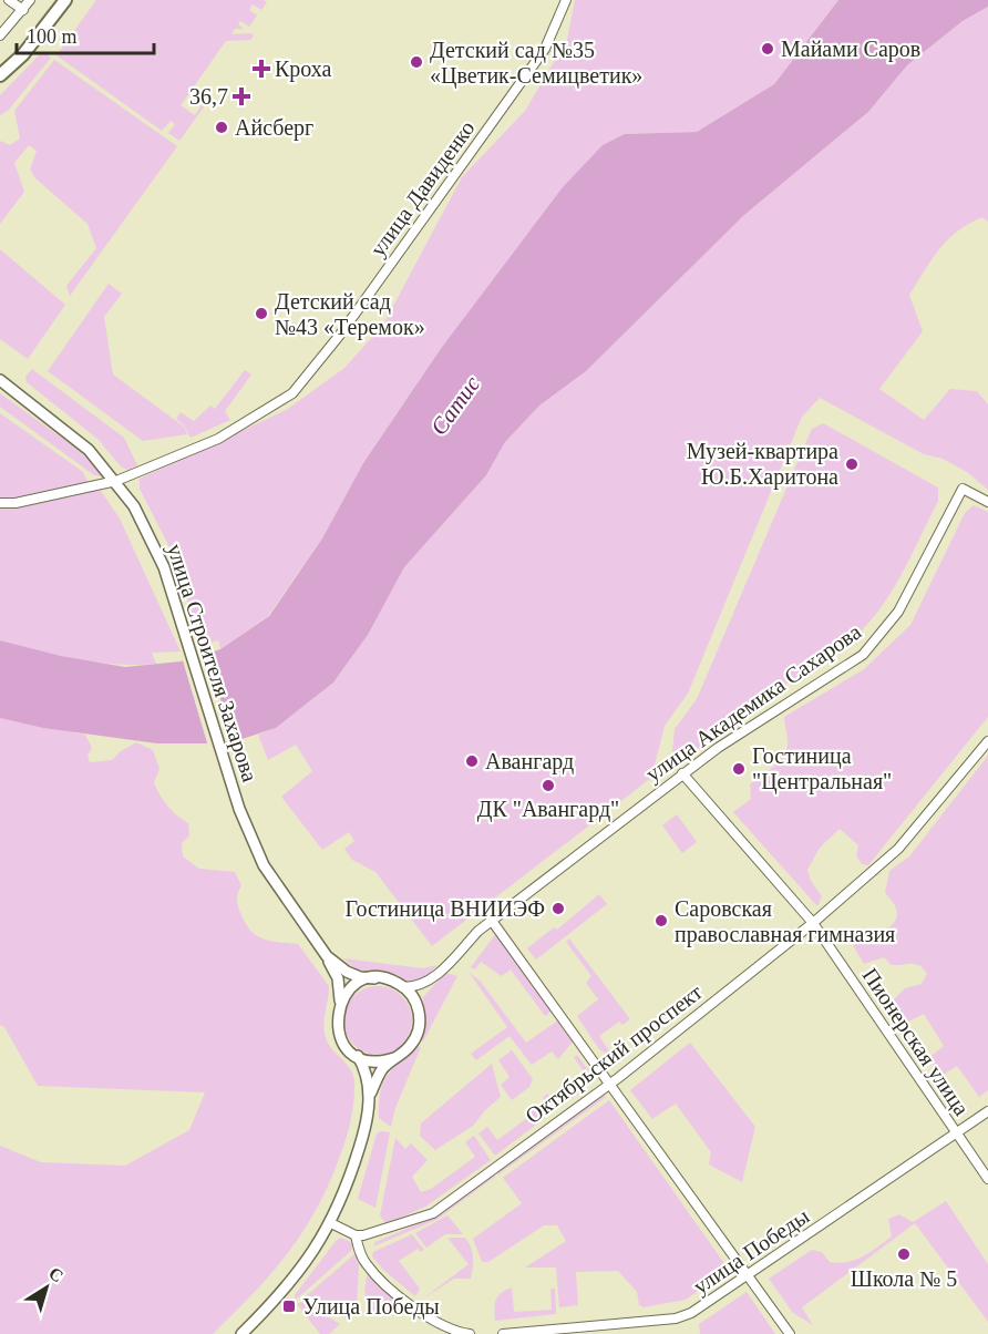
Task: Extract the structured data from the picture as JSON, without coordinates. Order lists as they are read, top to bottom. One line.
{"streets":{"street":["улица Давиденко","улица Строителя Захарова","улица Академика Сахарова","Пионерская улица","Октябрьский проспект","улица Победы"]},"crossings":[["улица Давиденко","улица Строителя Захарова"],["улица Строителя Захарова","улица Академика Сахарова"],["улица Академика Сахарова","Пионерская улица"],["Пионерская улица","Октябрьский проспект"],["Пионерская улица","улица Победы"]],"water":["Сатис"],"places":{"other":["Майами Саров","Детский сад №35 «Цветик-Семицветик»","Айсберг","Детский сад №43 «Теремок»","Музей-квартира Ю.Б.Харитона","Авангард","Гостиница \"Центральная\"","ДК \"Авангард\"","Гостиница ВНИИЭФ","Саровская православная гимназия","Школа № 5"],"health":["Кроха","36,7"],"transit":["Улица Победы"]},"scale_bar":"100 m","north":"top right"}
